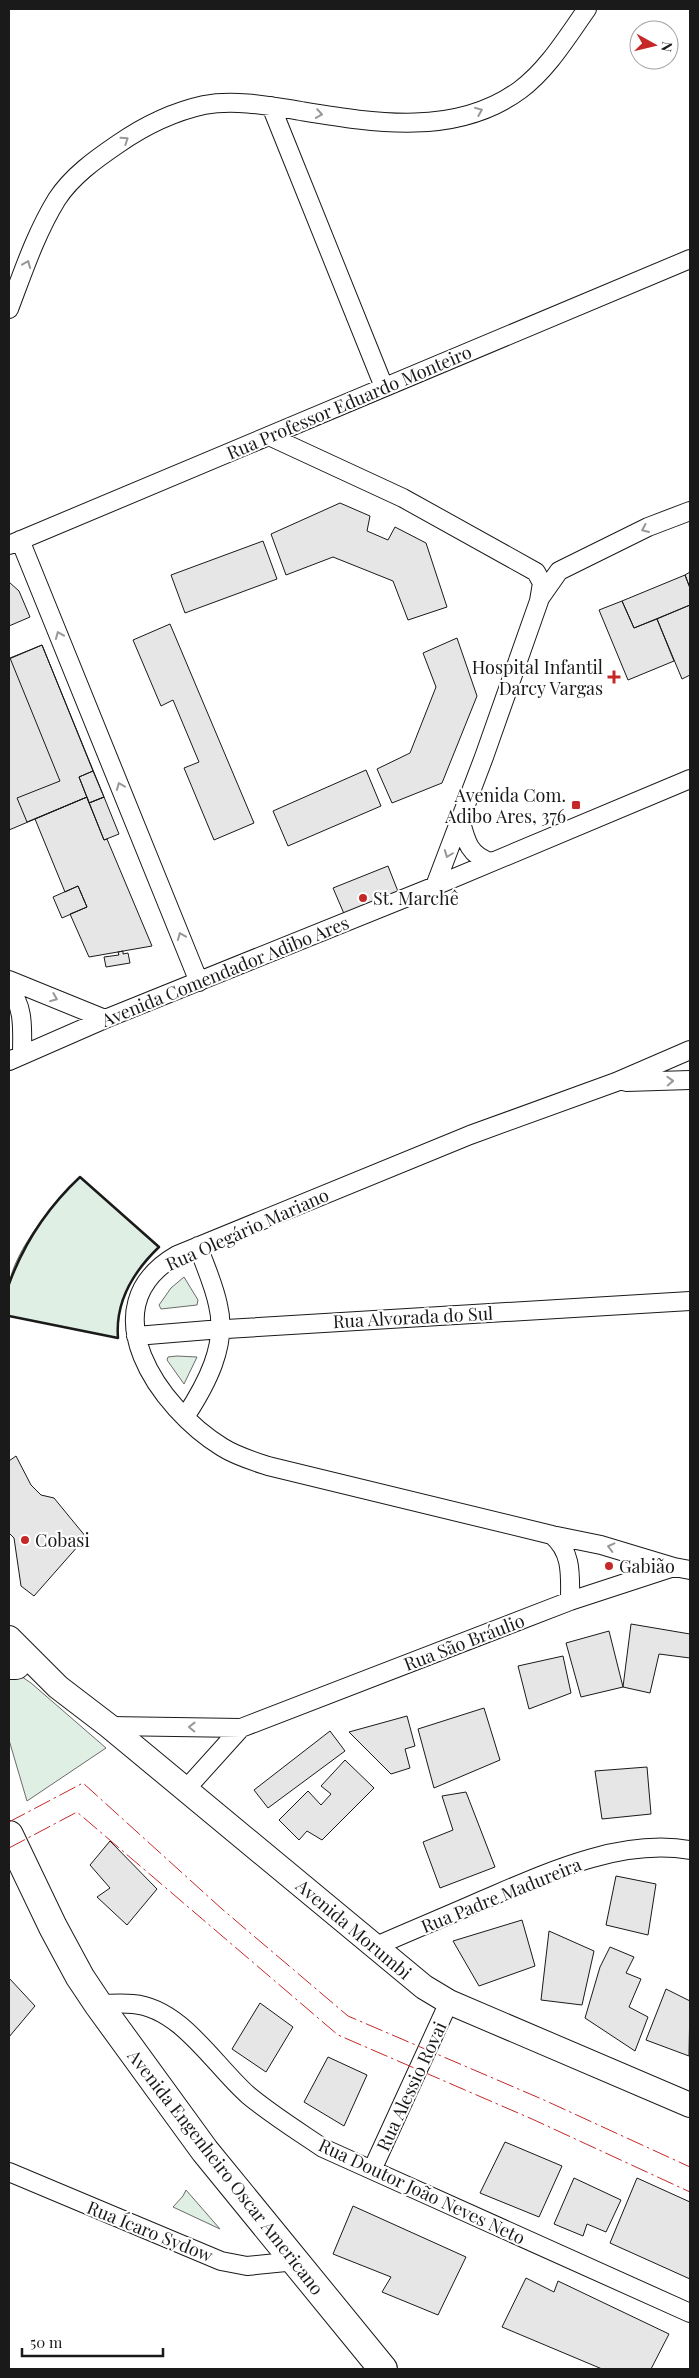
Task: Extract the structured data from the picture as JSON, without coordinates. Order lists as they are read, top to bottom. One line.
{"streets":{"main road":["Avenida Morumbi","Avenida Engenheiro Oscar Americano"],"street":["Rua Professor Eduardo Monteiro","Avenida Comendador Adibo Ares","Rua Olegário Mariano","Rua Alvorada do Sul","Rua São Bráulio","Rua Padre Madureira","Rua Alessio Rovai","Rua Doutor João Neves Neto","Rua Ícaro Sydow"]},"crossings":[["Rua Olegário Mariano","Rua Alvorada do Sul"],["Rua Olegário Mariano","Rua São Bráulio"],["Rua São Bráulio","Avenida Morumbi"],["Rua Padre Madureira","Avenida Morumbi"],["Avenida Morumbi","Rua Alessio Rovai"],["Rua Alessio Rovai","Rua Doutor João Neves Neto"],["Avenida Engenheiro Oscar Americano","Rua Doutor João Neves Neto"],["Avenida Engenheiro Oscar Americano","Rua Ícaro Sydow"]],"places":{"health":["Hospital Infantil Darcy Vargas"],"transit":["Avenida Com. Adibo Ares, 376"],"other":["St. Marchê","Cobasi","Gabião"]},"scale_bar":"50 m","north":"right"}
